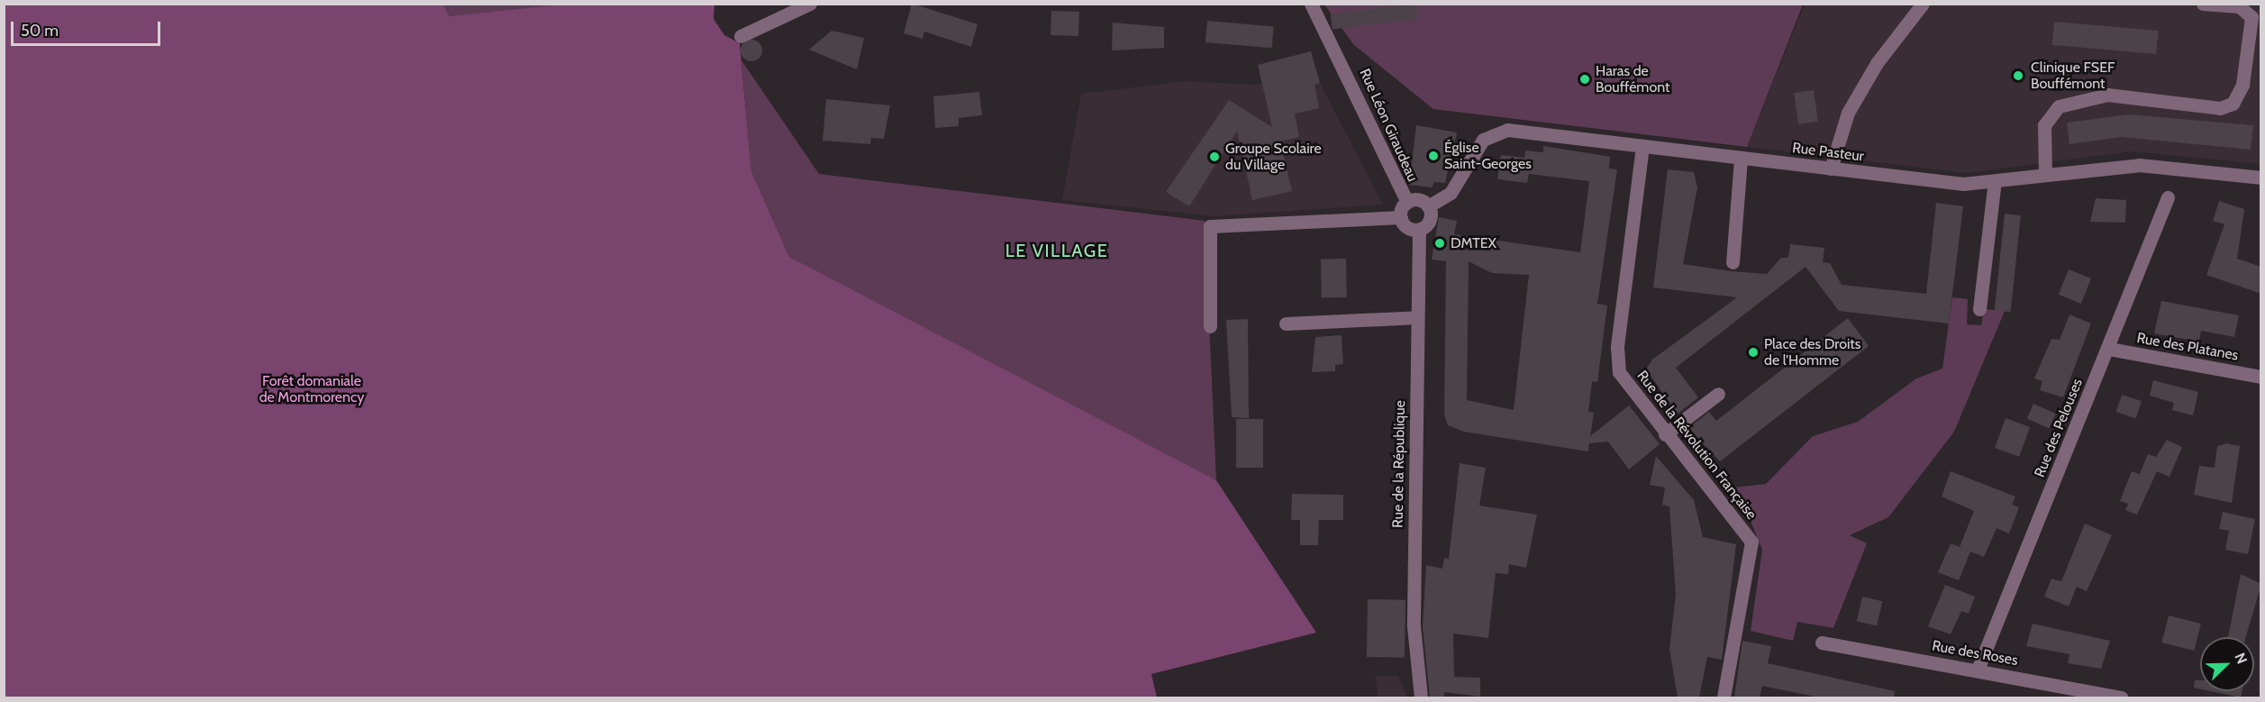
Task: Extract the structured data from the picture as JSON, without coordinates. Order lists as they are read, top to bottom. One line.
{"streets":{"street":["Rue Léon Giraudeau","Rue Pasteur","Rue des Platanes","Rue des Pelouses","Rue de la Révolution Française","Rue de la République","Rue des Roses"]},"crossings":[["Rue Léon Giraudeau","Rue Pasteur"],["Rue Léon Giraudeau","Rue de la République"],["Rue Pasteur","Rue de la Révolution Française"],["Rue Pasteur","Rue de la République"],["Rue des Platanes","Rue des Pelouses"],["Rue des Pelouses","Rue des Roses"]],"districts":["LE VILLAGE"],"parks":["Forêt domaniale de Montmorency"],"places":["Clinique FSEF Bouffémont","Haras de Bouffémont","Église Saint-Georges","Groupe Scolaire du Village","DMTEX","Place des Droits de l'Homme"],"scale_bar":"50 m","north":"top right"}
